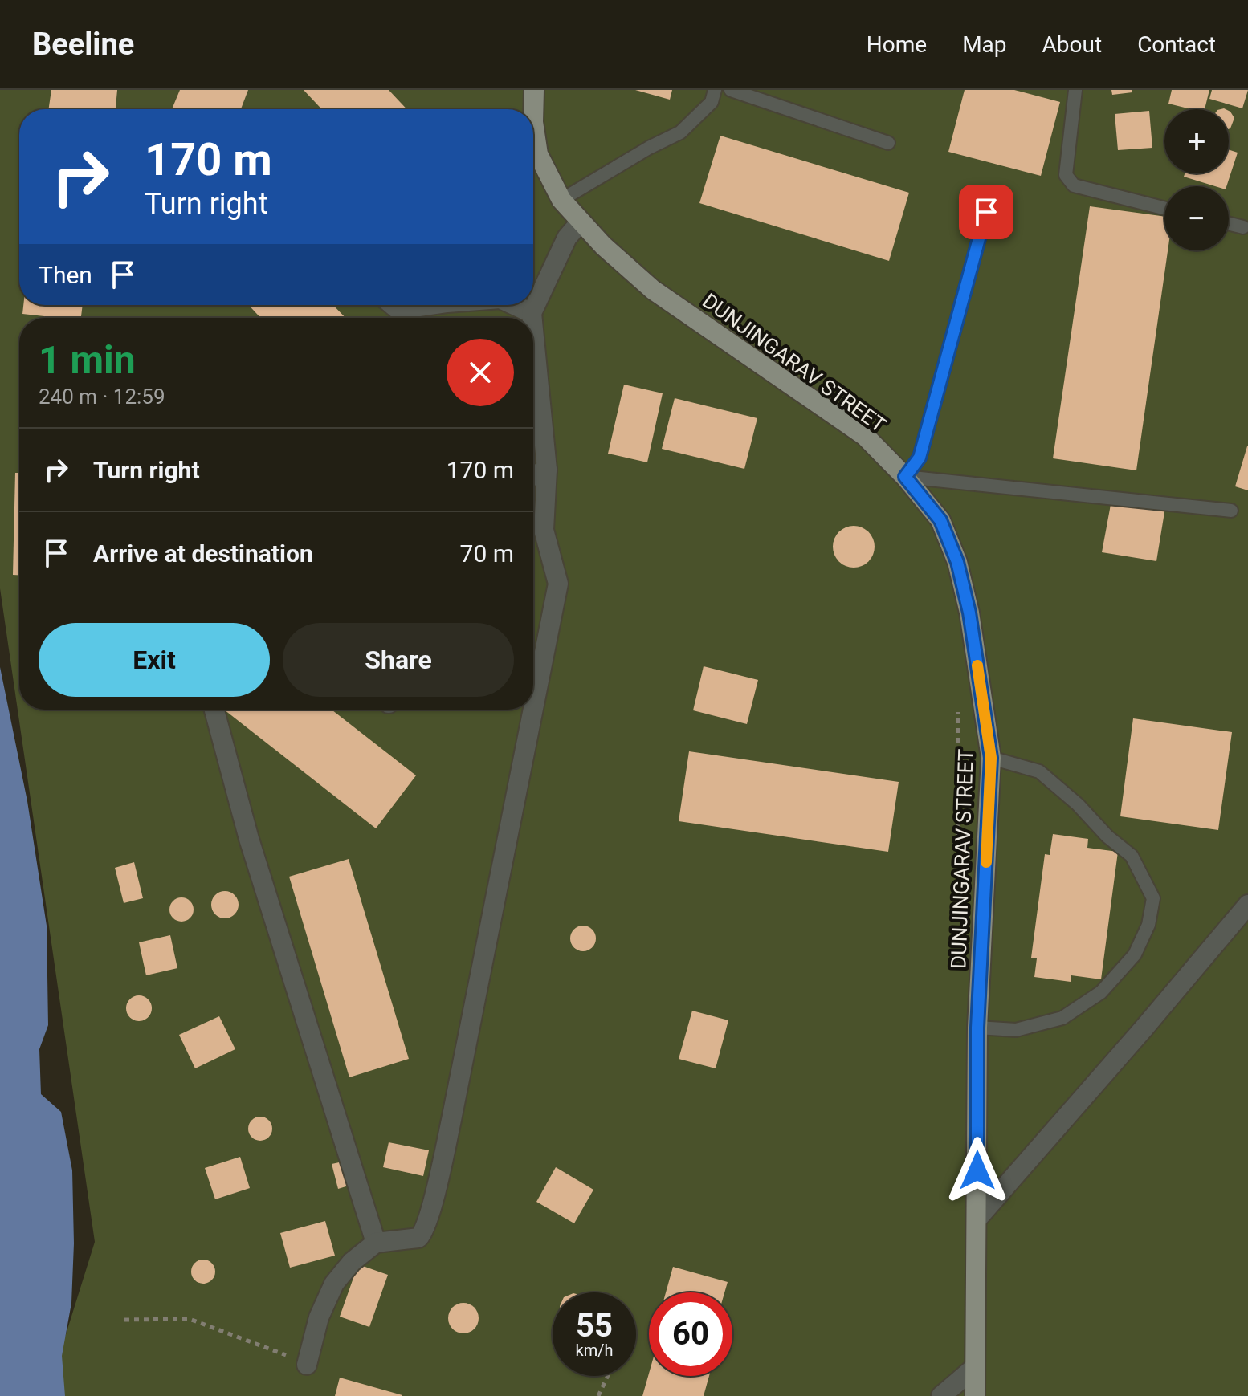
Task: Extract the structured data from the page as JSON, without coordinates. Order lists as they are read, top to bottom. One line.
{"streets":{"main road":["DUNJINGARAV STREET"]},"page":{"header":"Beeline","nav":["Home","Map","About","Contact"],"map_buttons":["+","−"],"turn":["170 m","Turn right"],"then":"Then","heading":["1 min","240 m · 12:59"],"list":[{"name":"Turn right","value":"170 m"},{"name":"Arrive at destination","value":"70 m"}],"buttons":["Exit","Share"],"speed":"55 km/h","limit":"60"}}
